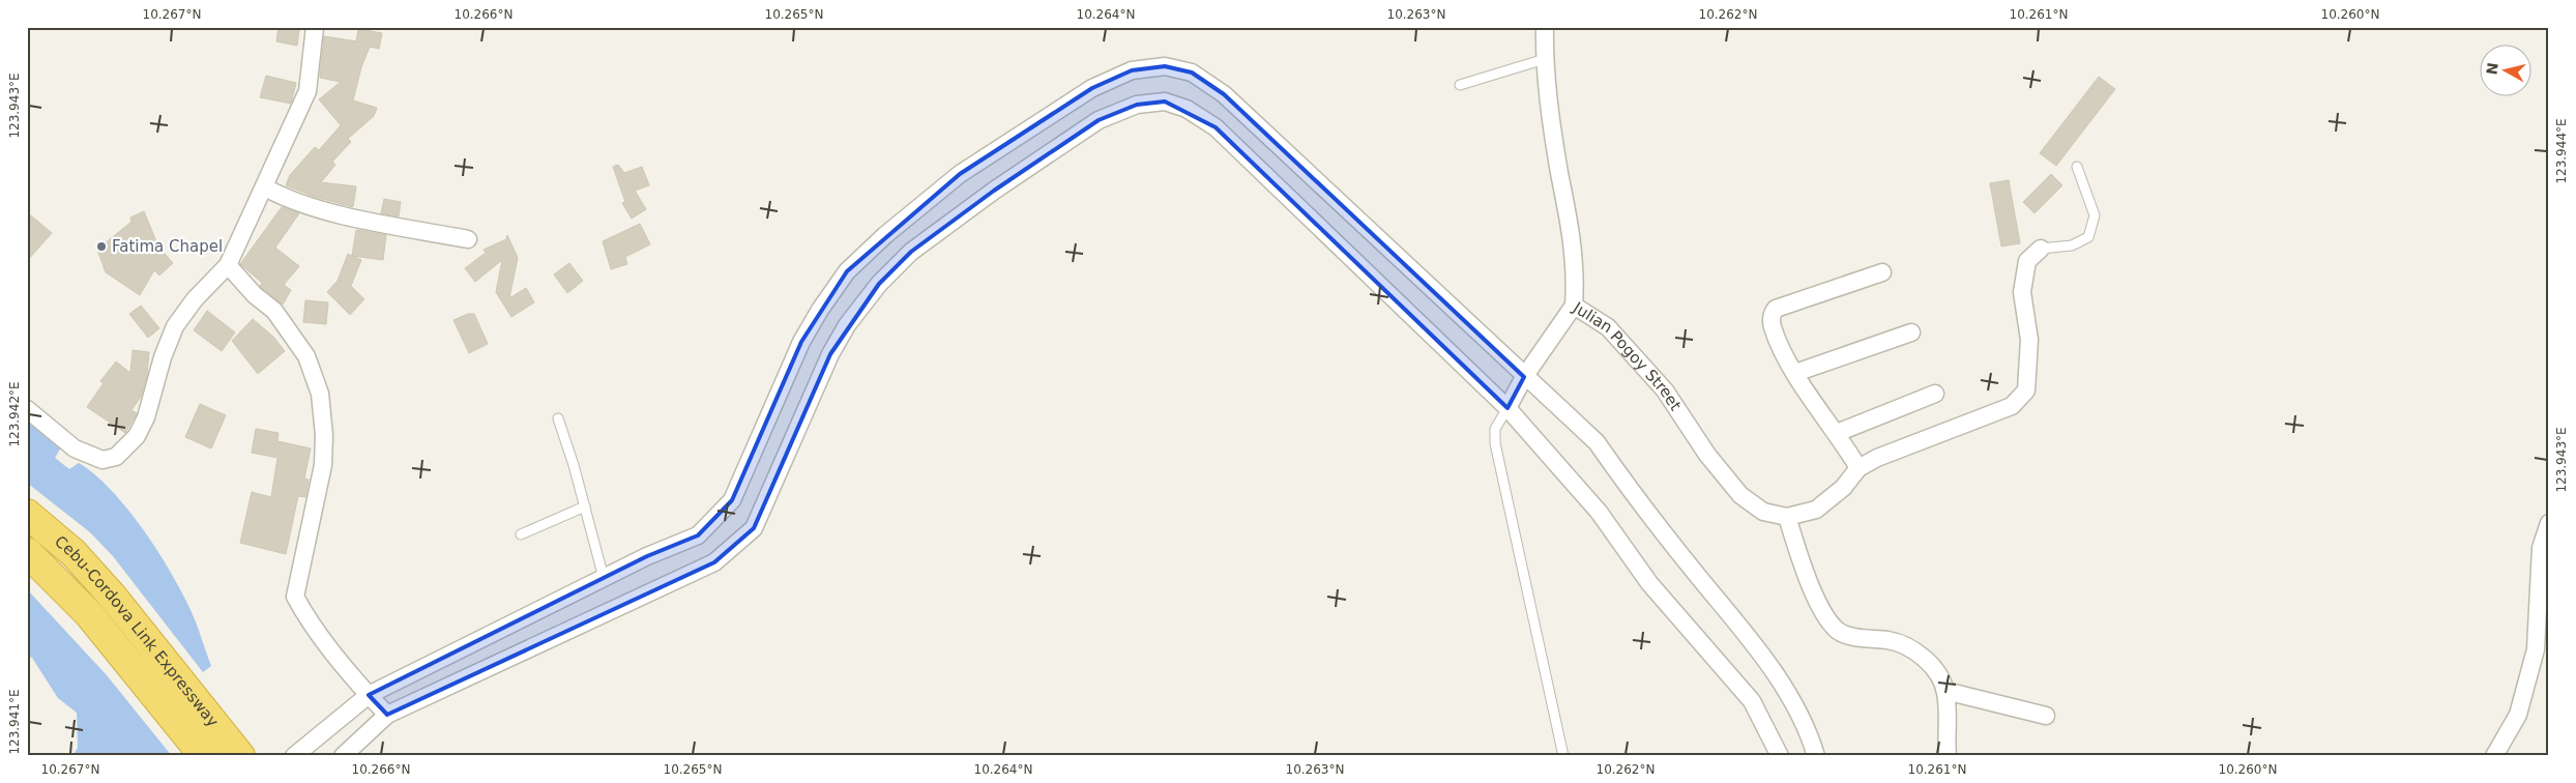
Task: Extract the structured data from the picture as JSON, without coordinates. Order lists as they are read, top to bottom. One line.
{"streets":{"highway":["Cebu-Cordova Link Expressway"],"street":["Julian Pogoy Street"]},"places":["Fatima Chapel"],"north":"left","coordinates":["10.267°N","10.266°N","10.265°N","10.264°N","10.263°N","10.262°N","10.261°N","10.260°N","123.943°E","123.944°E","123.942°E","123.941°E"]}
